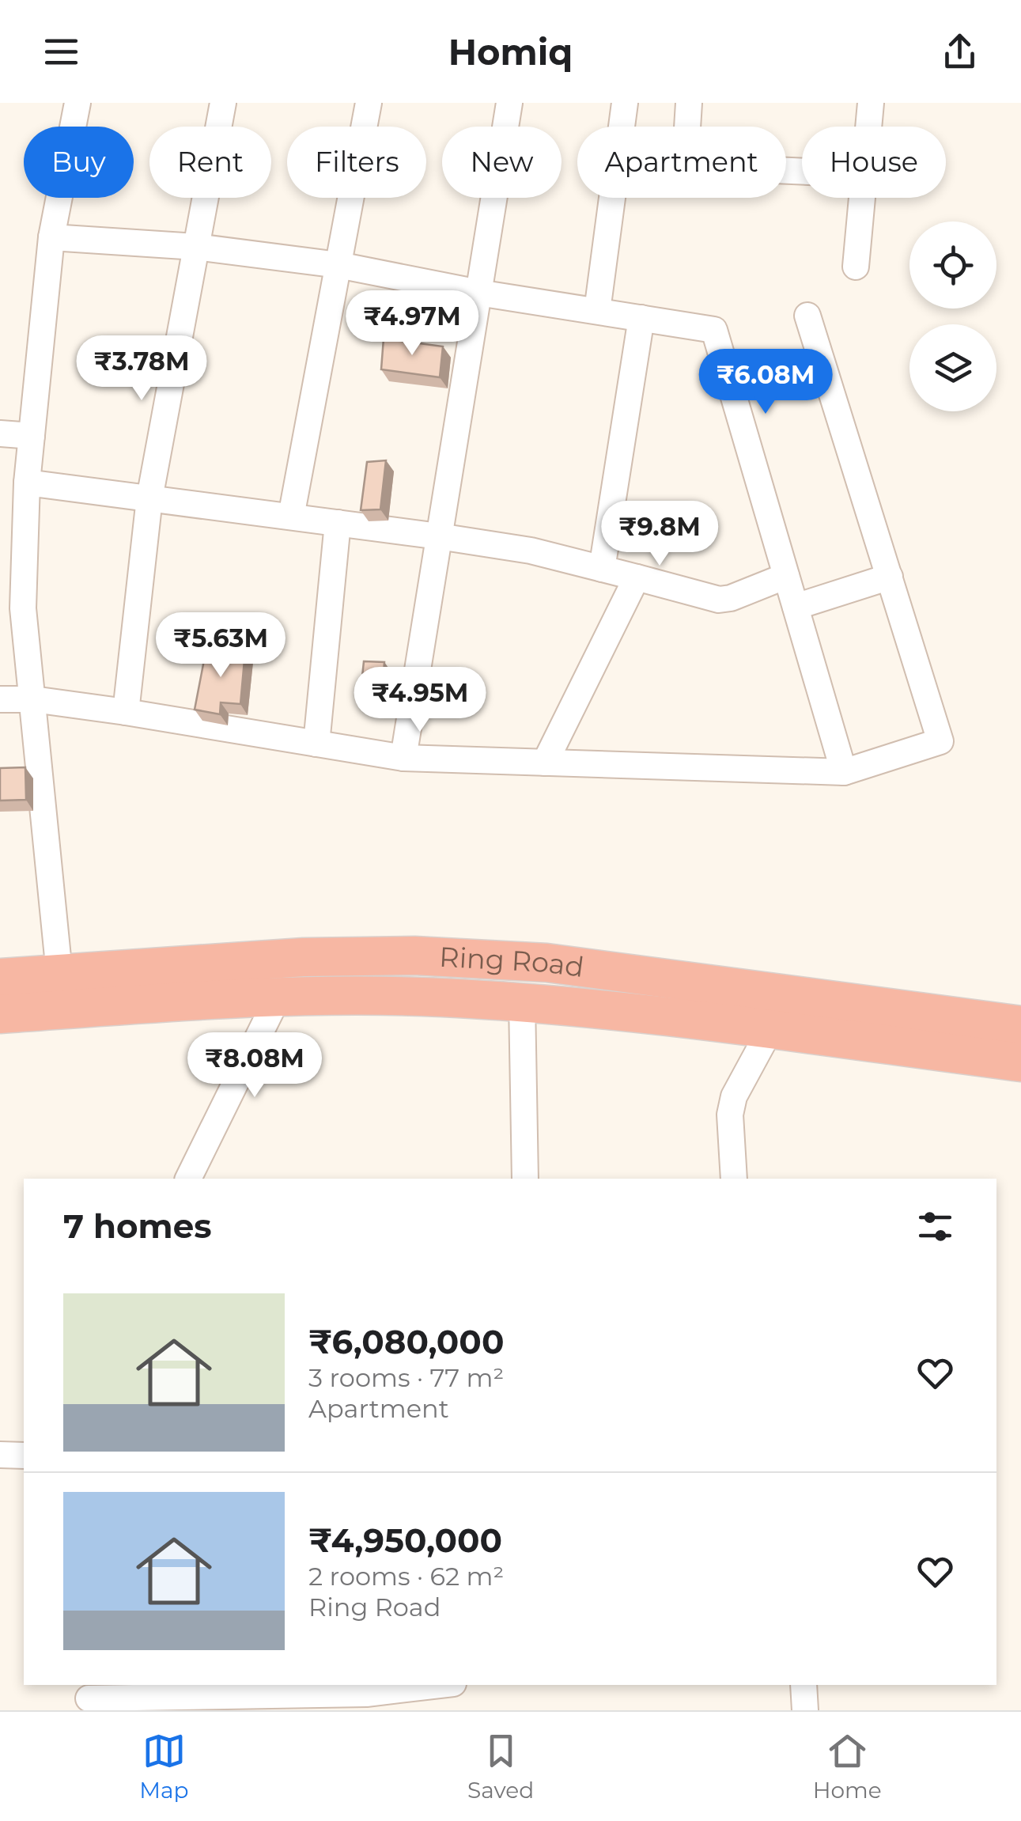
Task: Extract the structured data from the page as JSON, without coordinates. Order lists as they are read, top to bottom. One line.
{"streets":{"highway":["Ring Road"]},"page":{"header":"Homiq","chip":["Buy","Rent","Filters","New","Apartment","House"],"price":["₹4.97M","₹3.78M","₹6.08M","₹9.8M","₹5.63M","₹4.95M","₹8.08M"],"heading":"7 homes","list":[{"name":"₹6,080,000","note":"3 rooms · 77 m² · Apartment"},{"name":"₹4,950,000","note":"2 rooms · 62 m² · Ring Road"}],"tabs":["Map","Saved","Home"]}}
